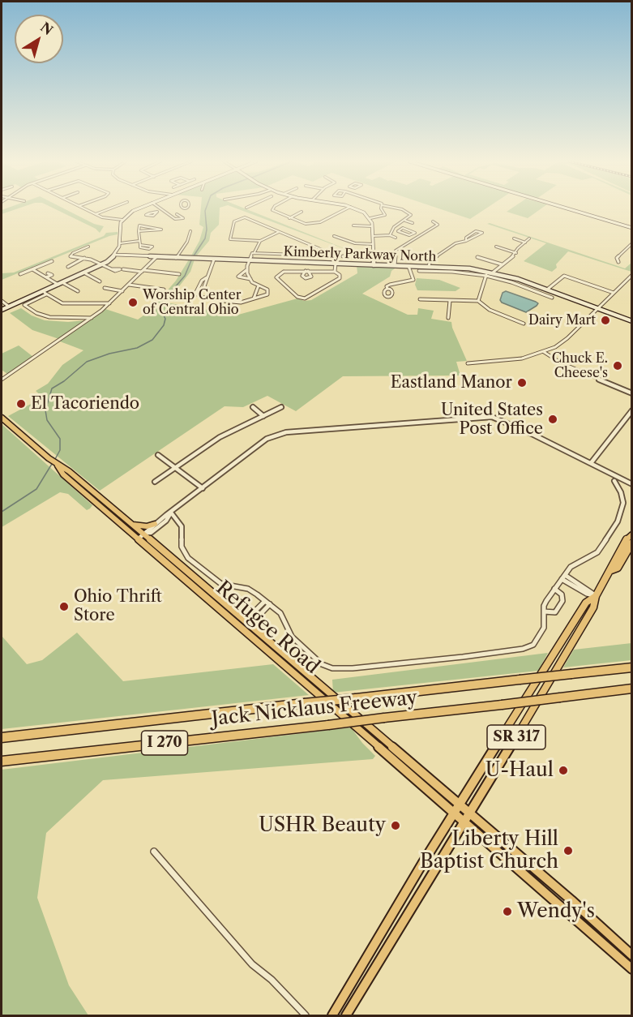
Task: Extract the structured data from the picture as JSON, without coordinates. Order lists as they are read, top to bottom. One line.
{"streets":{"highway":["Jack Nicklaus Freeway","I 270"],"main road":["Refugee Road","SR 317"],"street":["Kimberly Parkway North"]},"crossings":[["Refugee Road","SR 317"]],"places":["Worship Center of Central Ohio","Dairy Mart","Chuck E. Cheese's","Eastland Manor","El Tacoriendo","United States Post Office","Ohio Thrift Store","U-Haul","USHR Beauty","Liberty Hill Baptist Church","Wendy's"],"north":"top right"}
